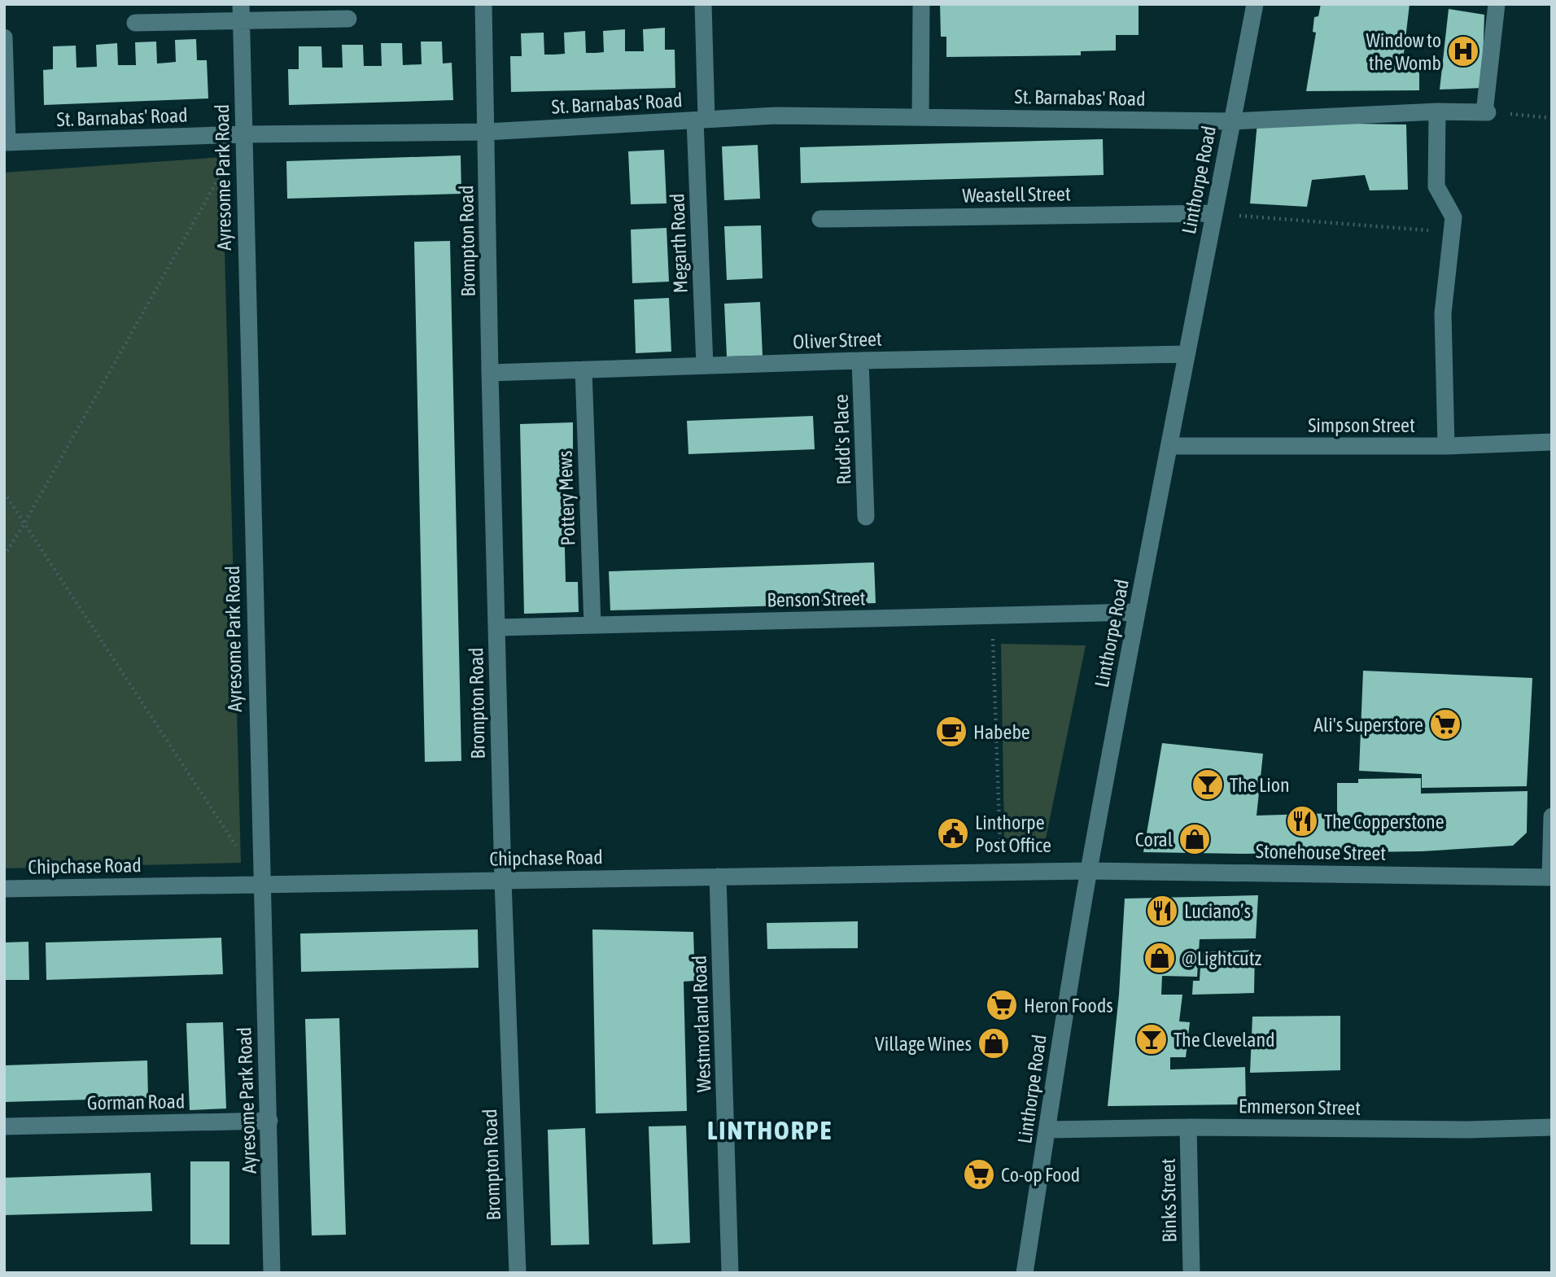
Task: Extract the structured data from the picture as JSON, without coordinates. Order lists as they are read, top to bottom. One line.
{"streets":{"street":["St. Barnabas' Road","Ayresome Park Road","Linthorpe Road","Weastell Street","Brompton Road","Megarth Road","Oliver Street","Simpson Street","Rudd's Place","Pottery Mews","Benson Street","Stonehouse Street","Chipchase Road","Westmorland Road","Gorman Road","Emmerson Street","Binks Street"]},"crossings":[["St. Barnabas' Road","Ayresome Park Road"],["St. Barnabas' Road","Linthorpe Road"],["St. Barnabas' Road","Brompton Road"],["St. Barnabas' Road","Megarth Road"],["Ayresome Park Road","Chipchase Road"],["Ayresome Park Road","Gorman Road"],["Linthorpe Road","Weastell Street"],["Linthorpe Road","Oliver Street"],["Linthorpe Road","Simpson Street"],["Linthorpe Road","Benson Street"],["Linthorpe Road","Stonehouse Street"],["Linthorpe Road","Chipchase Road"],["Linthorpe Road","Emmerson Street"],["Brompton Road","Oliver Street"],["Brompton Road","Benson Street"],["Brompton Road","Chipchase Road"],["Megarth Road","Oliver Street"],["Oliver Street","Rudd's Place"],["Oliver Street","Pottery Mews"],["Pottery Mews","Benson Street"],["Stonehouse Street","Chipchase Road"],["Chipchase Road","Westmorland Road"],["Emmerson Street","Binks Street"]],"districts":["LINTHORPE"],"places":{"hospital":["Window to the Womb"],"supermarket":["Ali's Superstore","Heron Foods","Co-op Food"],"cafe":["Habebe"],"bar":["The Lion","The Cleveland"],"restaurant":["The Copperstone","Luciano’s"],"public building":["Linthorpe Post Office"],"shop":["Coral","@Lightcutz","Village Wines"]}}
